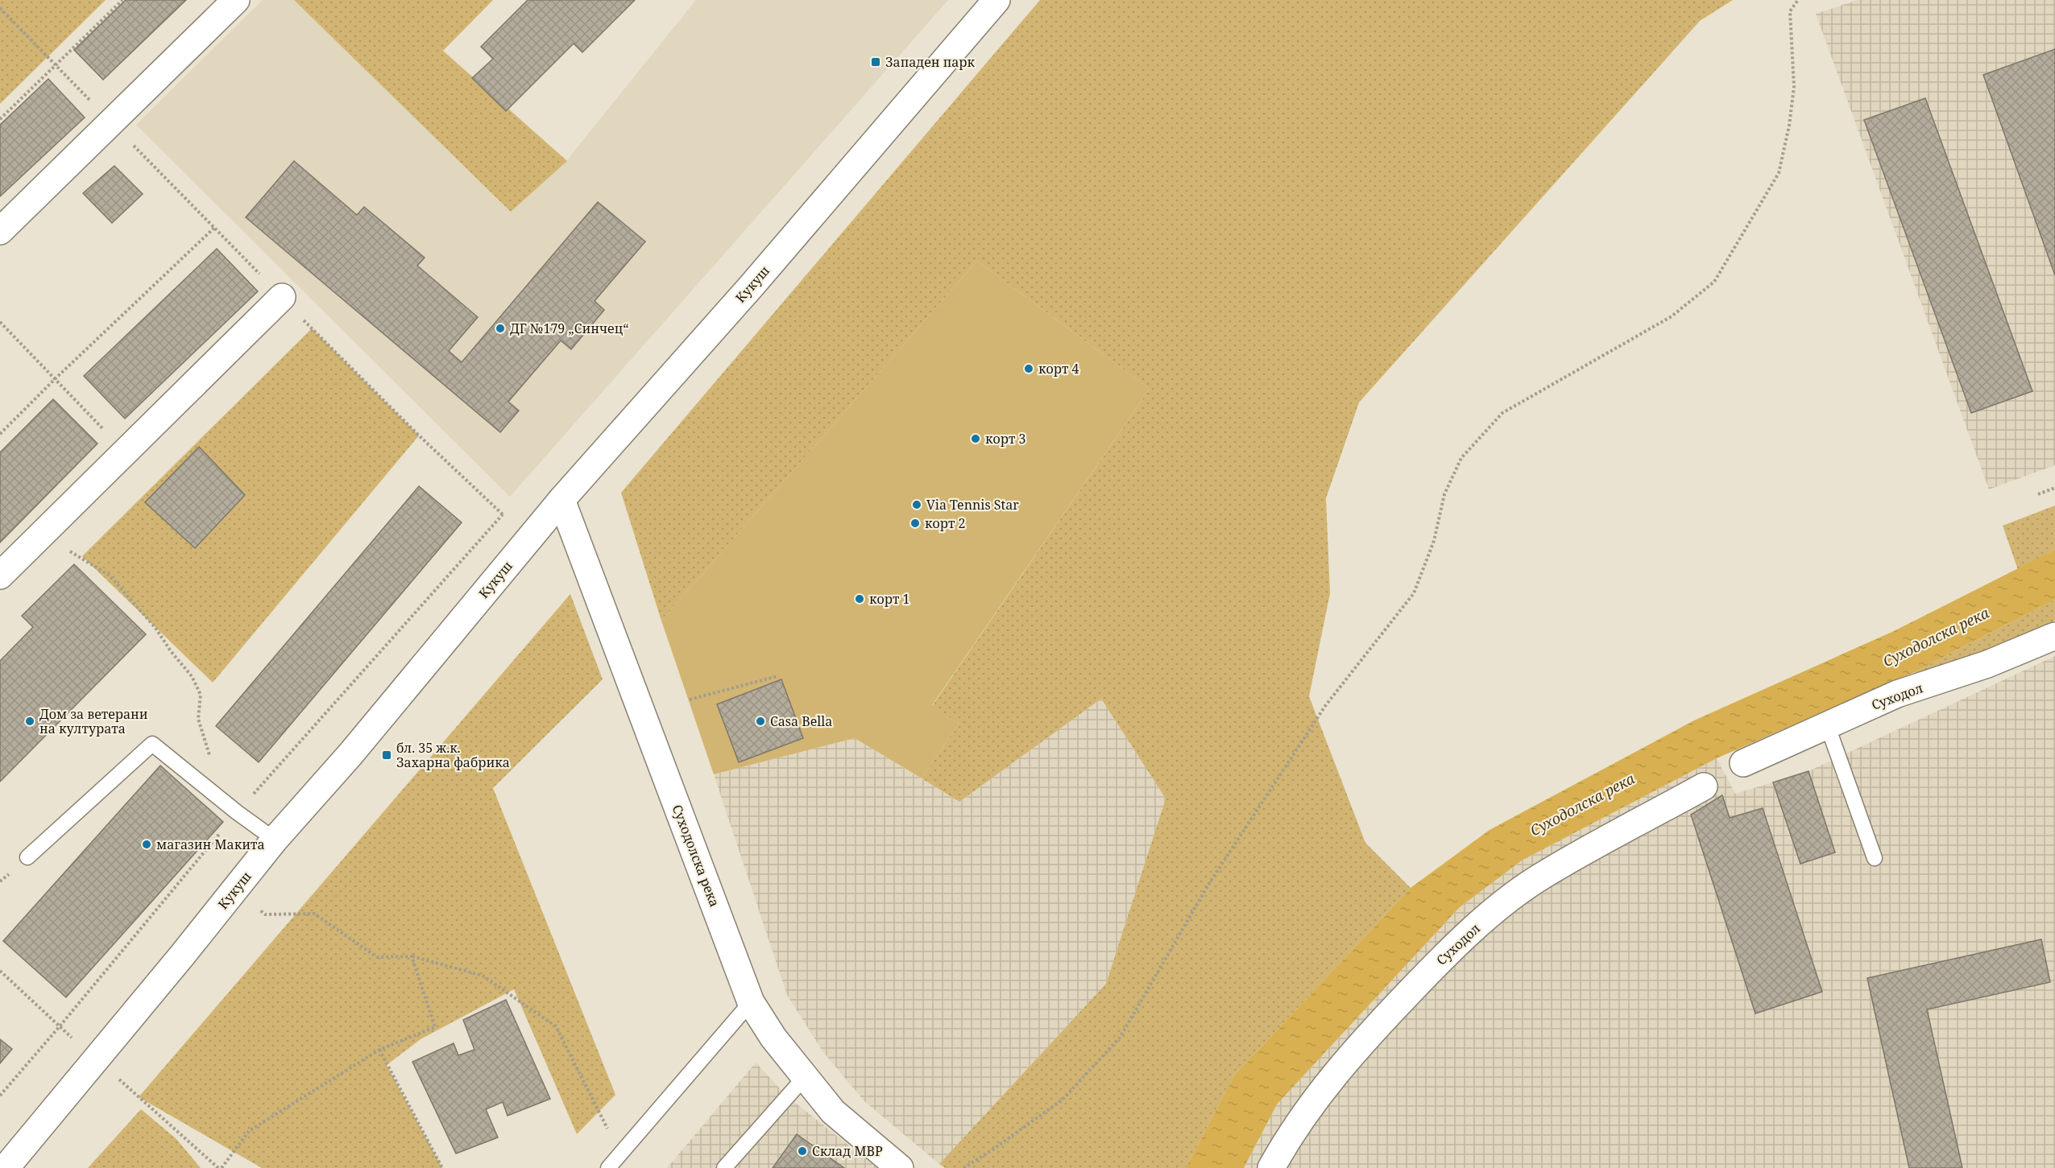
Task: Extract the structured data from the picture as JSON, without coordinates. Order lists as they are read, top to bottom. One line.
{"streets":{"street":["Кукуш","Суходол","Суходолска река"]},"crossings":[["Кукуш","Суходолска река"]],"water":["Суходолска река"],"places":{"transit":["Западен парк","бл. 35 ж.к. Захарна фабрика"],"other":["ДГ №179 „Синчец“","корт 4","корт 3","Via Tennis Star","корт 2","корт 1","Дом за ветерани на културата","Casa Bella","магазин Макита","Склад МВР"]}}
